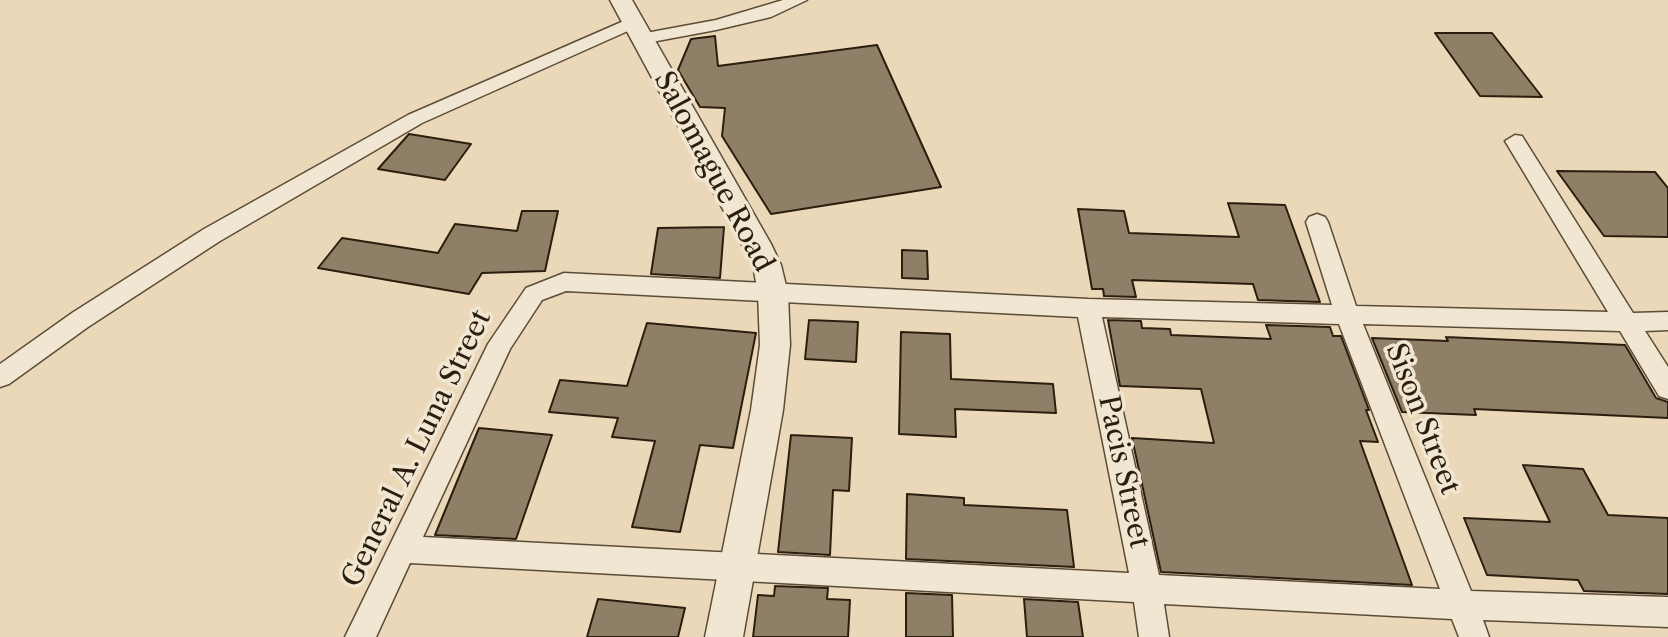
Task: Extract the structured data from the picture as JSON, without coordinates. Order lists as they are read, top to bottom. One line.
{"streets":{"street":["Salomague Road","Sison Street","General A. Luna Street","Pacis Street"]},"crossings":[["Salomague Road","General A. Luna Street"],["Sison Street","General A. Luna Street"],["General A. Luna Street","Pacis Street"]]}
